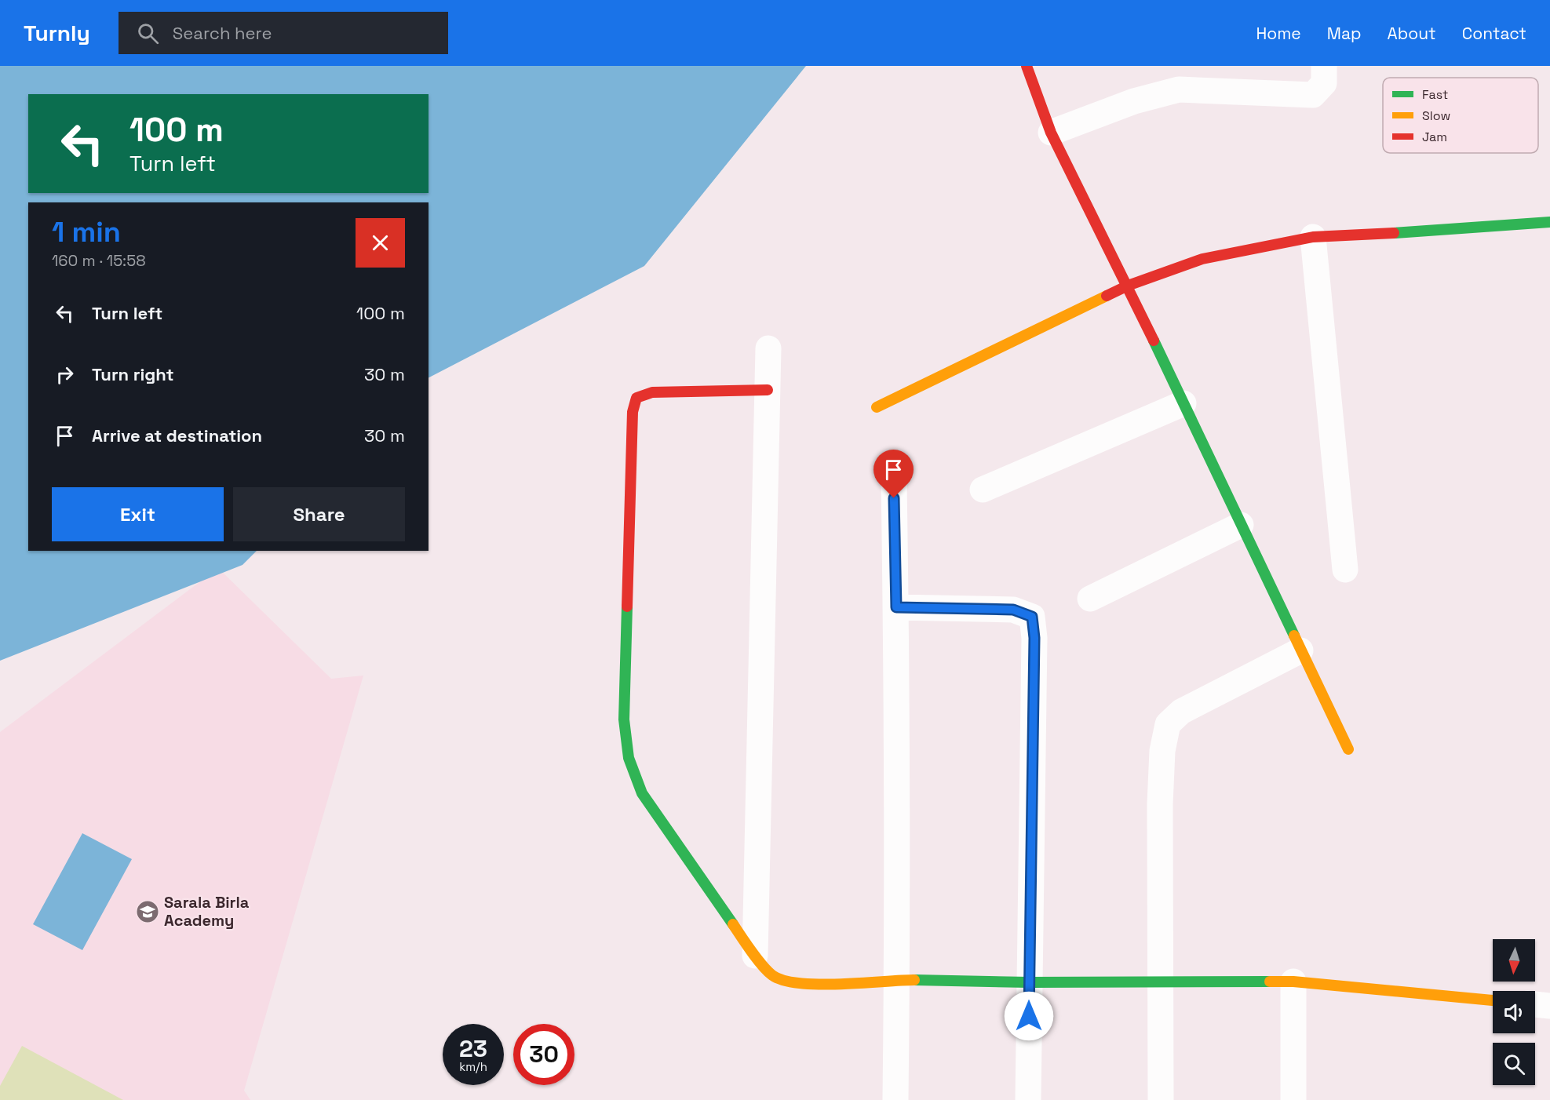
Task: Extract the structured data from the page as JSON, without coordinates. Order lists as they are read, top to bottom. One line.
{"places":{"school or university":["Sarala Birla Academy"]},"legend":["Fast","Slow","Jam"],"north":"bottom","page":{"header":"Turnly","search":"Search here","nav":["Home","Map","About","Contact"],"turn":["100 m","Turn left"],"heading":["1 min","160 m · 15:58"],"list":[{"name":"Turn left","value":"100 m"},{"name":"Turn right","value":"30 m"},{"name":"Arrive at destination","value":"30 m"}],"buttons":["Exit","Share"],"speed":"23 km/h","limit":"30"}}
